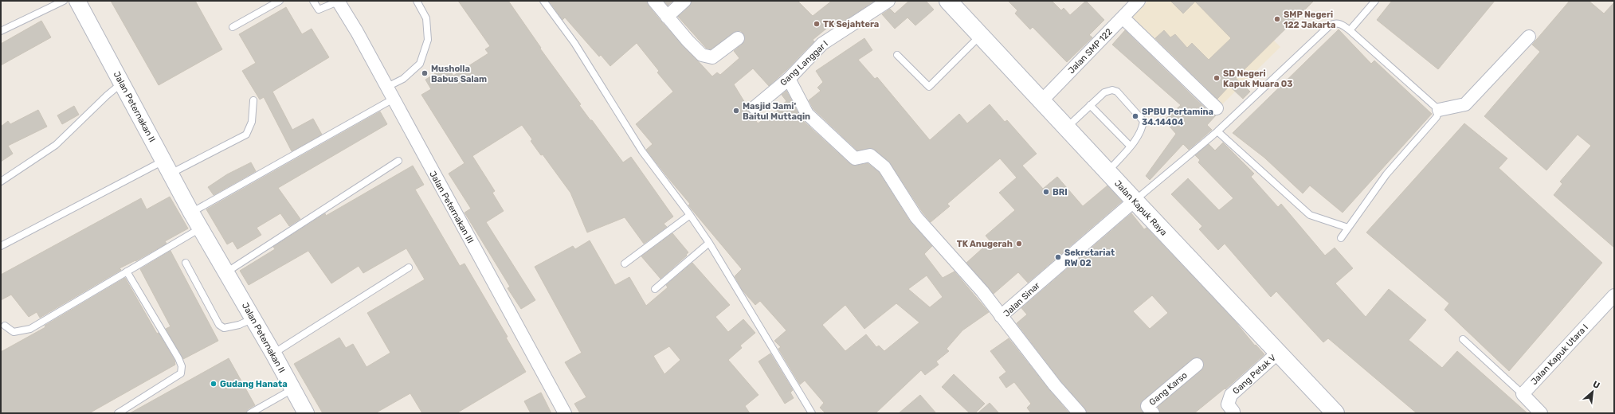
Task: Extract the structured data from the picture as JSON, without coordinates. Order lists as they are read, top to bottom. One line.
{"streets":{"main road":["Jalan Kapuk Raya"],"street":["Jalan SMP 122","Gang Langgar I","Jalan Peternakan II","Jalan Peternakan III","Jalan Sinar","Jalan Kapuk Utara I","Gang Petak V","Gang Karso"]},"crossings":[["Jalan SMP 122","Jalan Kapuk Raya"],["Jalan Kapuk Raya","Jalan Sinar"],["Jalan Kapuk Raya","Gang Petak V"]],"places":["SMP Negeri 122 Jakarta","TK Sejahtera","Musholla Babus Salam","SD Negeri Kapuk Muara 03","Masjid Jami' Baitul Muttaqin","SPBU Pertamina 34.14404","BRI","TK Anugerah","Sekretariat RW 02","Gudang Hanata"],"north":"top right"}
